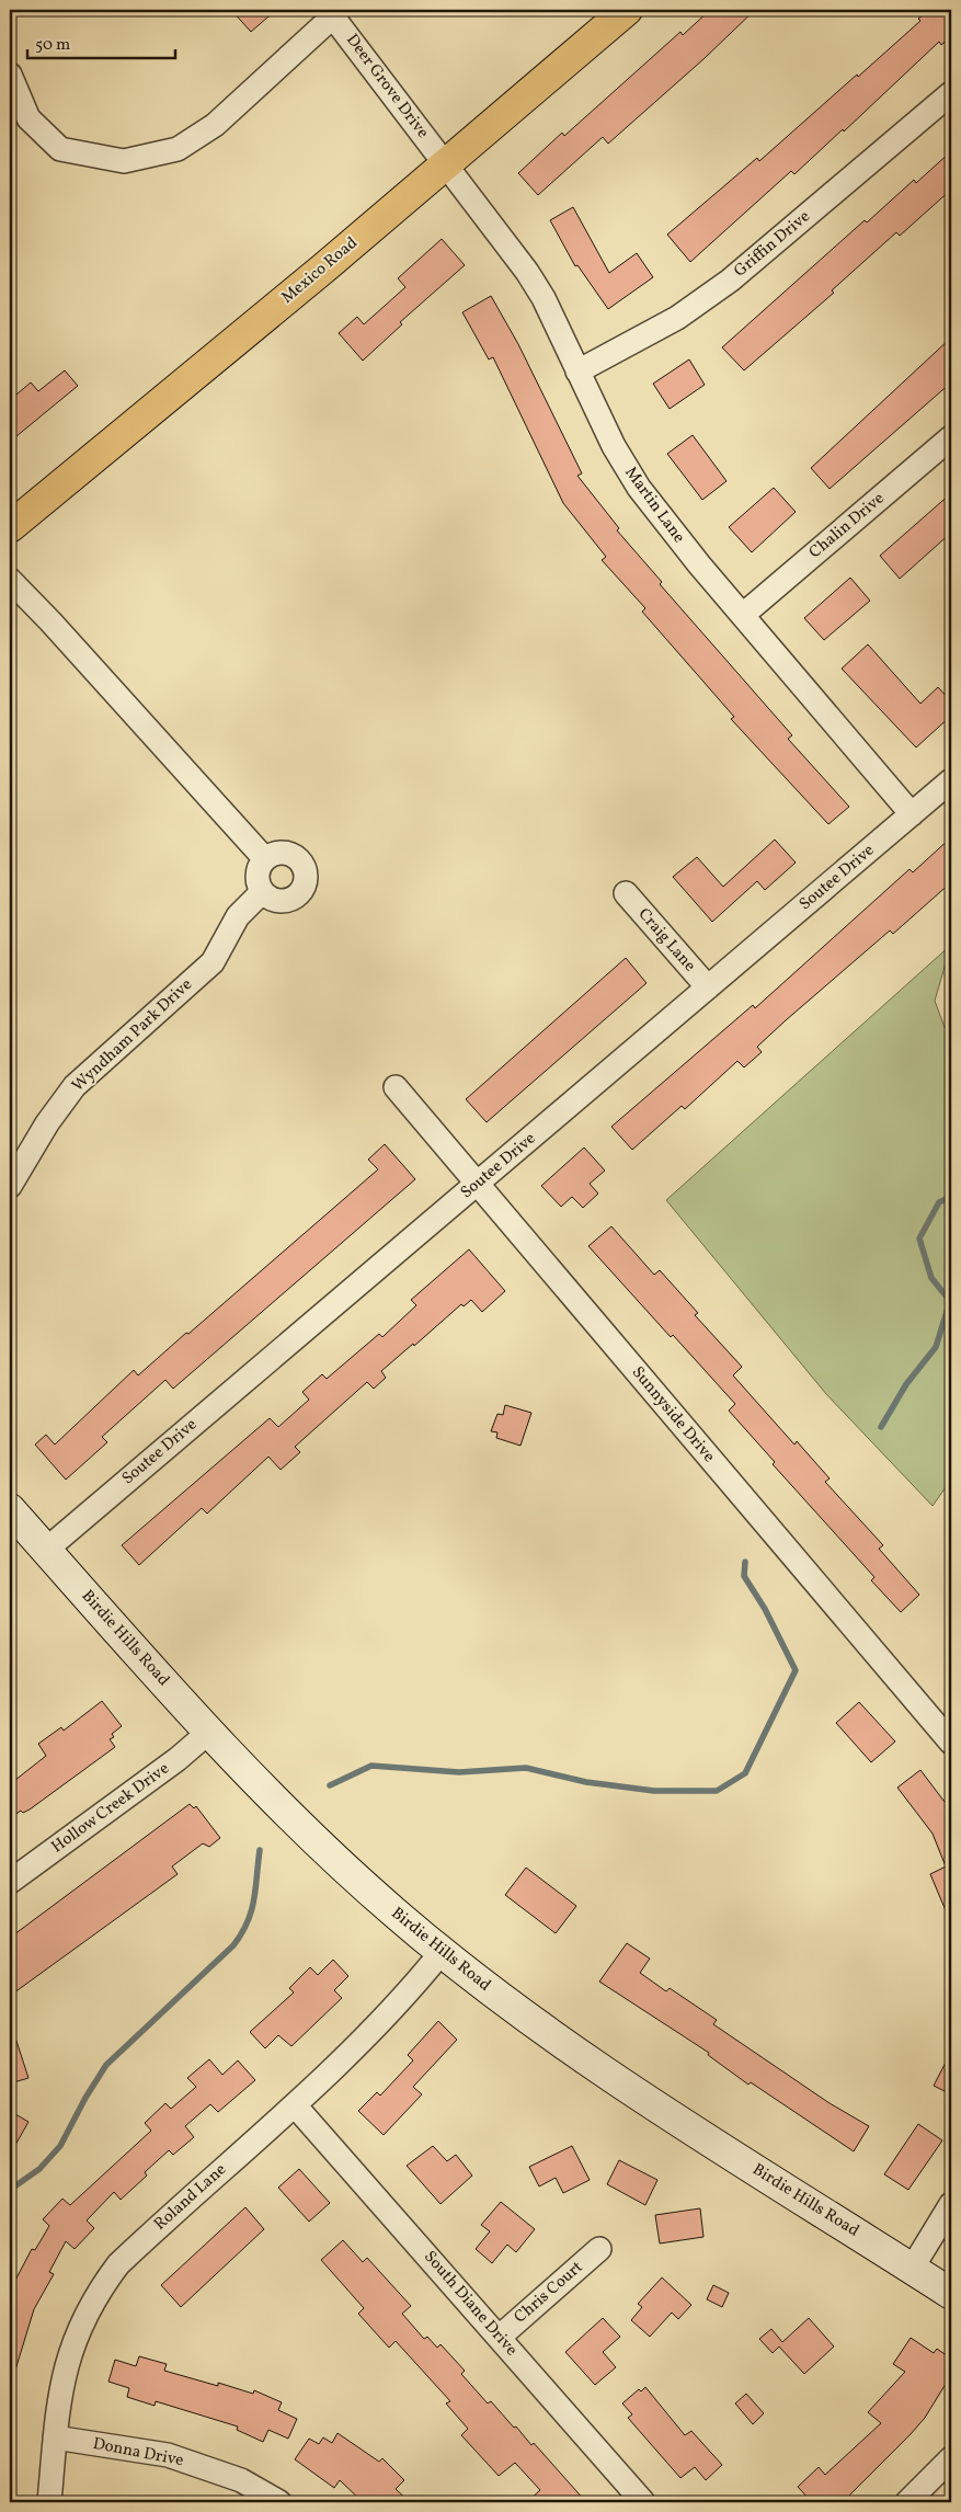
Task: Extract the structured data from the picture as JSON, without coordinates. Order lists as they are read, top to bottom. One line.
{"streets":{"main road":["Mexico Road","Birdie Hills Road"],"street":["Deer Grove Drive","Griffin Drive","Martin Lane","Chalin Drive","Soutee Drive","Craig Lane","Wyndham Park Drive","Sunnyside Drive","Hollow Creek Drive","Roland Lane","Chris Court","South Diane Drive","Donna Drive"]},"crossings":[["Deer Grove Drive","Mexico Road"],["Deer Grove Drive","Martin Lane"],["Griffin Drive","Martin Lane"],["Mexico Road","Martin Lane"],["Martin Lane","Chalin Drive"],["Martin Lane","Soutee Drive"],["Soutee Drive","Craig Lane"],["Soutee Drive","Sunnyside Drive"],["Soutee Drive","Birdie Hills Road"],["Birdie Hills Road","Hollow Creek Drive"],["Birdie Hills Road","Roland Lane"],["Roland Lane","South Diane Drive"],["Roland Lane","Donna Drive"],["Chris Court","South Diane Drive"]],"scale_bar":"50 m"}
